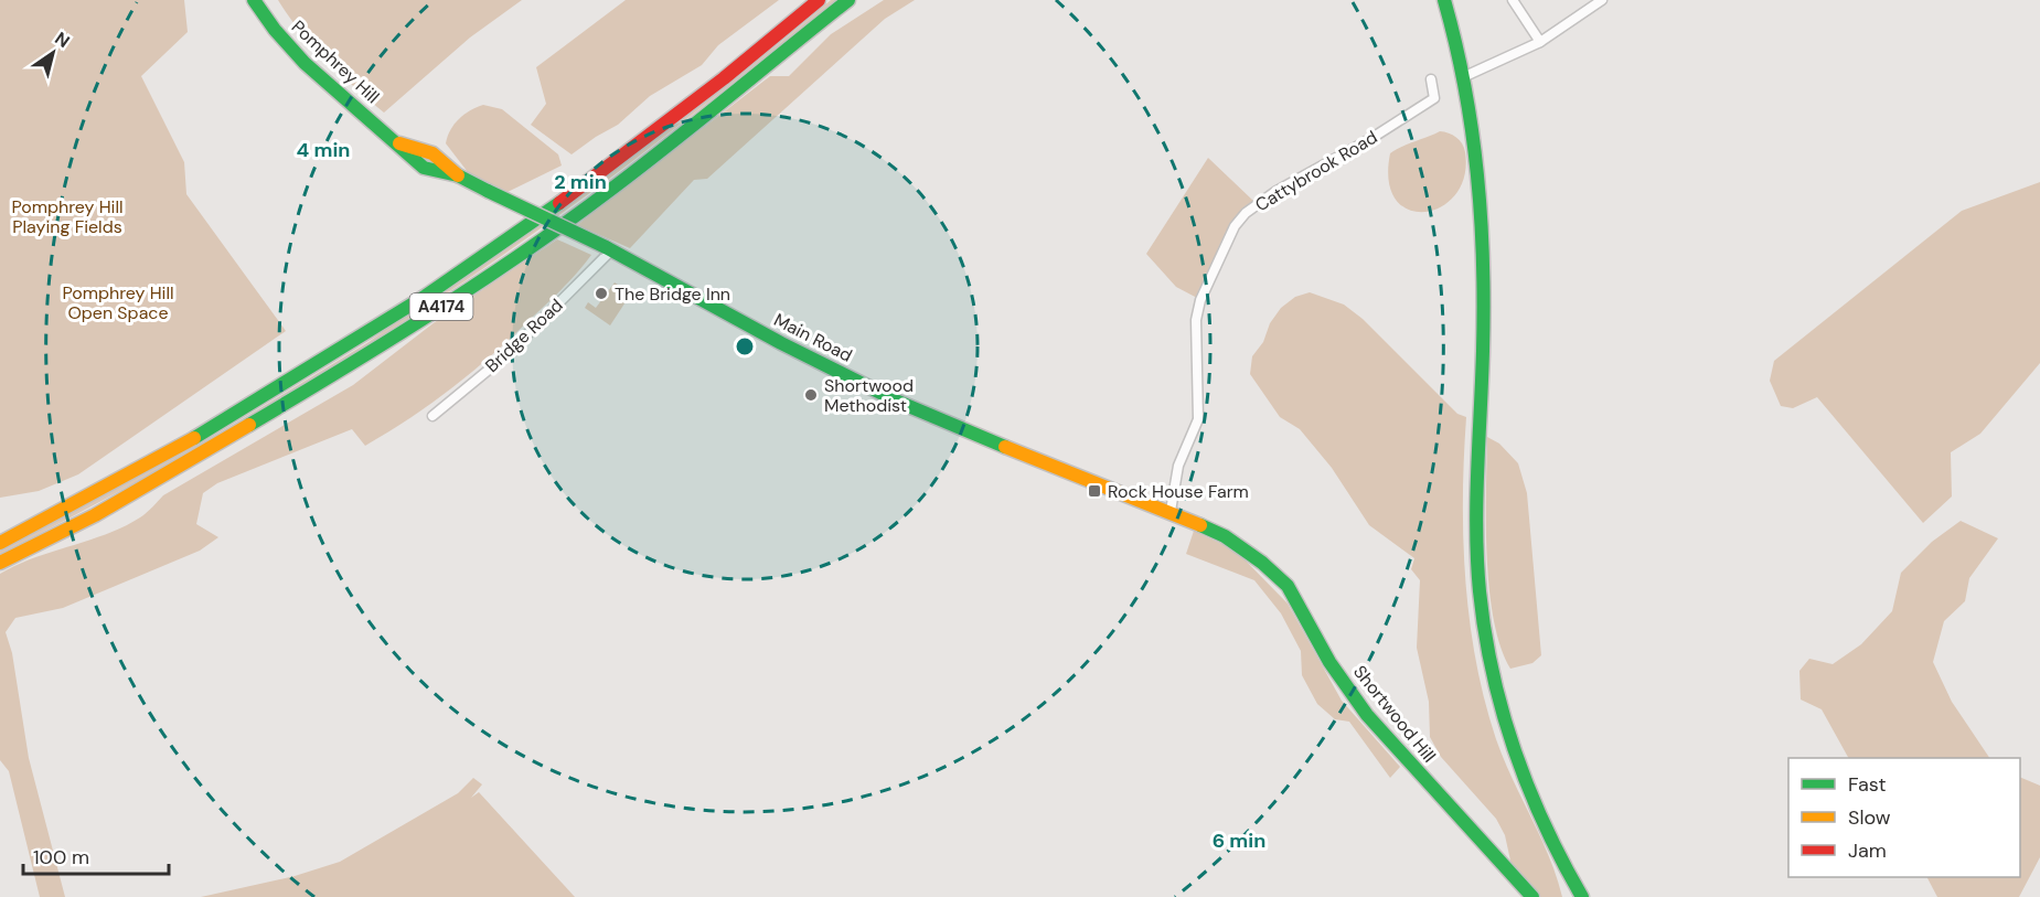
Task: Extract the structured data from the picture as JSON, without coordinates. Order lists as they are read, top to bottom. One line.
{"streets":{"main road":["Pomphrey Hill","A4174","Main Road","Shortwood Hill"],"street":["Cattybrook Road","Bridge Road"]},"crossings":[["Pomphrey Hill","Main Road"],["Cattybrook Road","Main Road"],["Cattybrook Road","Shortwood Hill"],["Bridge Road","Main Road"],["Main Road","Shortwood Hill"]],"parks":["Pomphrey Hill Playing Fields","Pomphrey Hill Open Space"],"places":{"other":["The Bridge Inn","Shortwood Methodist"],"transit":["Rock House Farm"]},"legend":["Fast","Slow","Jam"],"scale_bar":"100 m","north":"top right","rings":["4 min","2 min","6 min"]}
